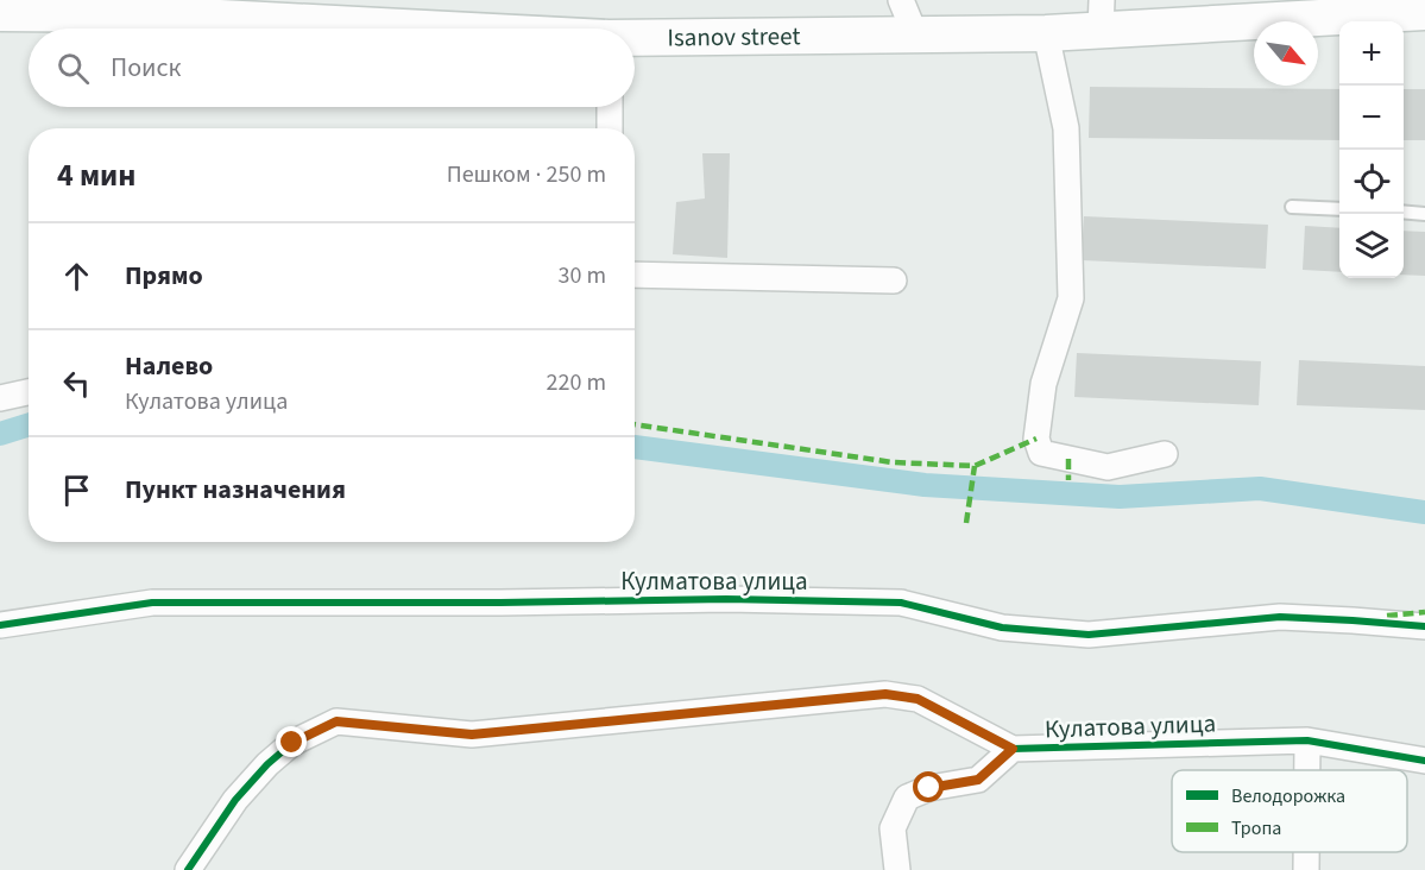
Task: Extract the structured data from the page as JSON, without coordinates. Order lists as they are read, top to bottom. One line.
{"streets":{"main road":["Isanov street"],"street":["Кулматова улица","Кулатова улица"]},"legend":["Велодорожка","Тропа"],"north":"bottom right","page":{"map_buttons":["+","−"],"search":"Поиск","heading":["4 мин","Пешком · 250 m"],"list":[["Прямо","30 m"],["Налево","Кулатова улица","220 m"],"Пункт назначения"]}}
